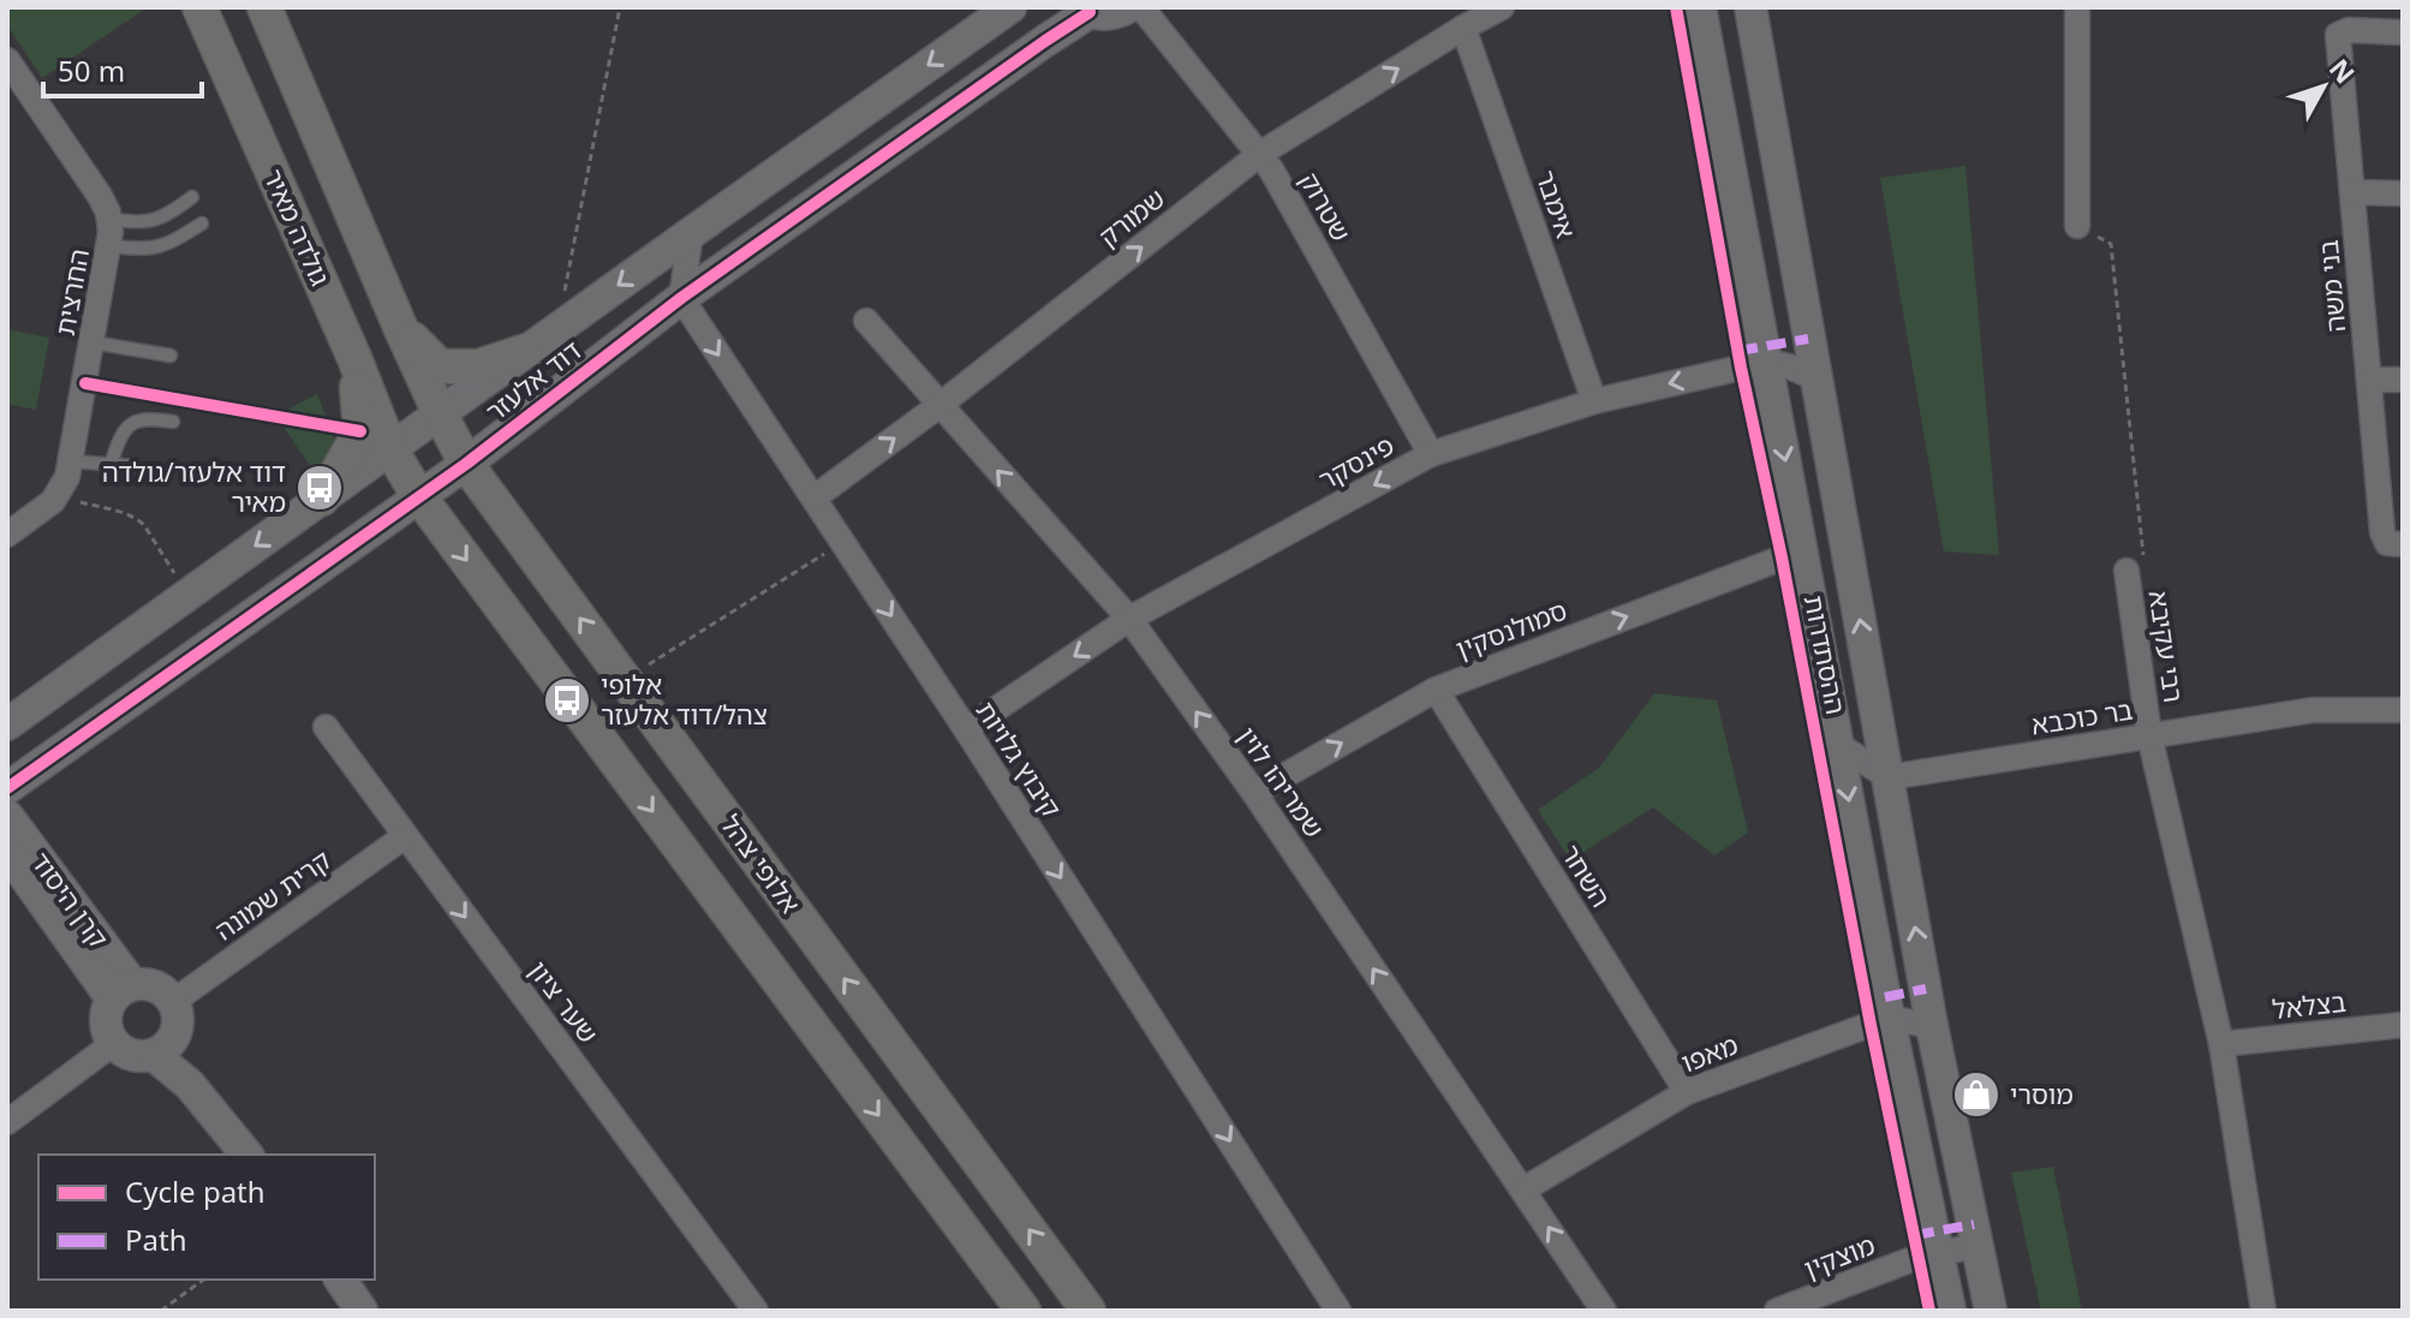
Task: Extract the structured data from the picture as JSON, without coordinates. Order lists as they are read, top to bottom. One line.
{"streets":{"main road":["גולדה מאיר","אלופי צהל"],"street":["אימבר","שטרוק","שמורק","בני משה","החרצית","דוד אלעזר","פינסקר","סמולנסקין","רבי עקיבא","ההסתדרות","בר כוכבא","קיבוץ גלויות","שמריהו לוין","השחר","קרית שמונה","קרן היסוד","שער ציון","בצלאל","מאפו","מוצקין"]},"crossings":[["אימבר","שמורק"],["אימבר","פינסקר"],["שטרוק","שמורק"],["שטרוק","פינסקר"],["שמורק","קיבוץ גלויות"],["שמורק","שמריהו לוין"],["גולדה מאיר","דוד אלעזר"],["גולדה מאיר","אלופי צהל"],["דוד אלעזר","קיבוץ גלויות"],["דוד אלעזר","אלופי צהל"],["פינסקר","ההסתדרות"],["פינסקר","קיבוץ גלויות"],["פינסקר","שמריהו לוין"],["סמולנסקין","ההסתדרות"],["סמולנסקין","שמריהו לוין"],["סמולנסקין","השחר"],["רבי עקיבא","בר כוכבא"],["רבי עקיבא","בצלאל"],["ההסתדרות","בר כוכבא"],["ההסתדרות","מאפו"],["ההסתדרות","מוצקין"],["שמריהו לוין","מאפו"],["השחר","מאפו"],["קרית שמונה","קרן היסוד"],["קרית שמונה","שער ציון"]],"one_way":["שמורק","פינסקר","סמולנסקין","קיבוץ גלויות","שמריהו לוין","שער ציון"],"places":{"bus stop":["דוד אלעזר/גולדה מאיר","אלופי צהל/דוד אלעזר"],"shop":["מוסרי"]},"legend":["Cycle path","Path"],"scale_bar":"50 m","north":"top right"}
